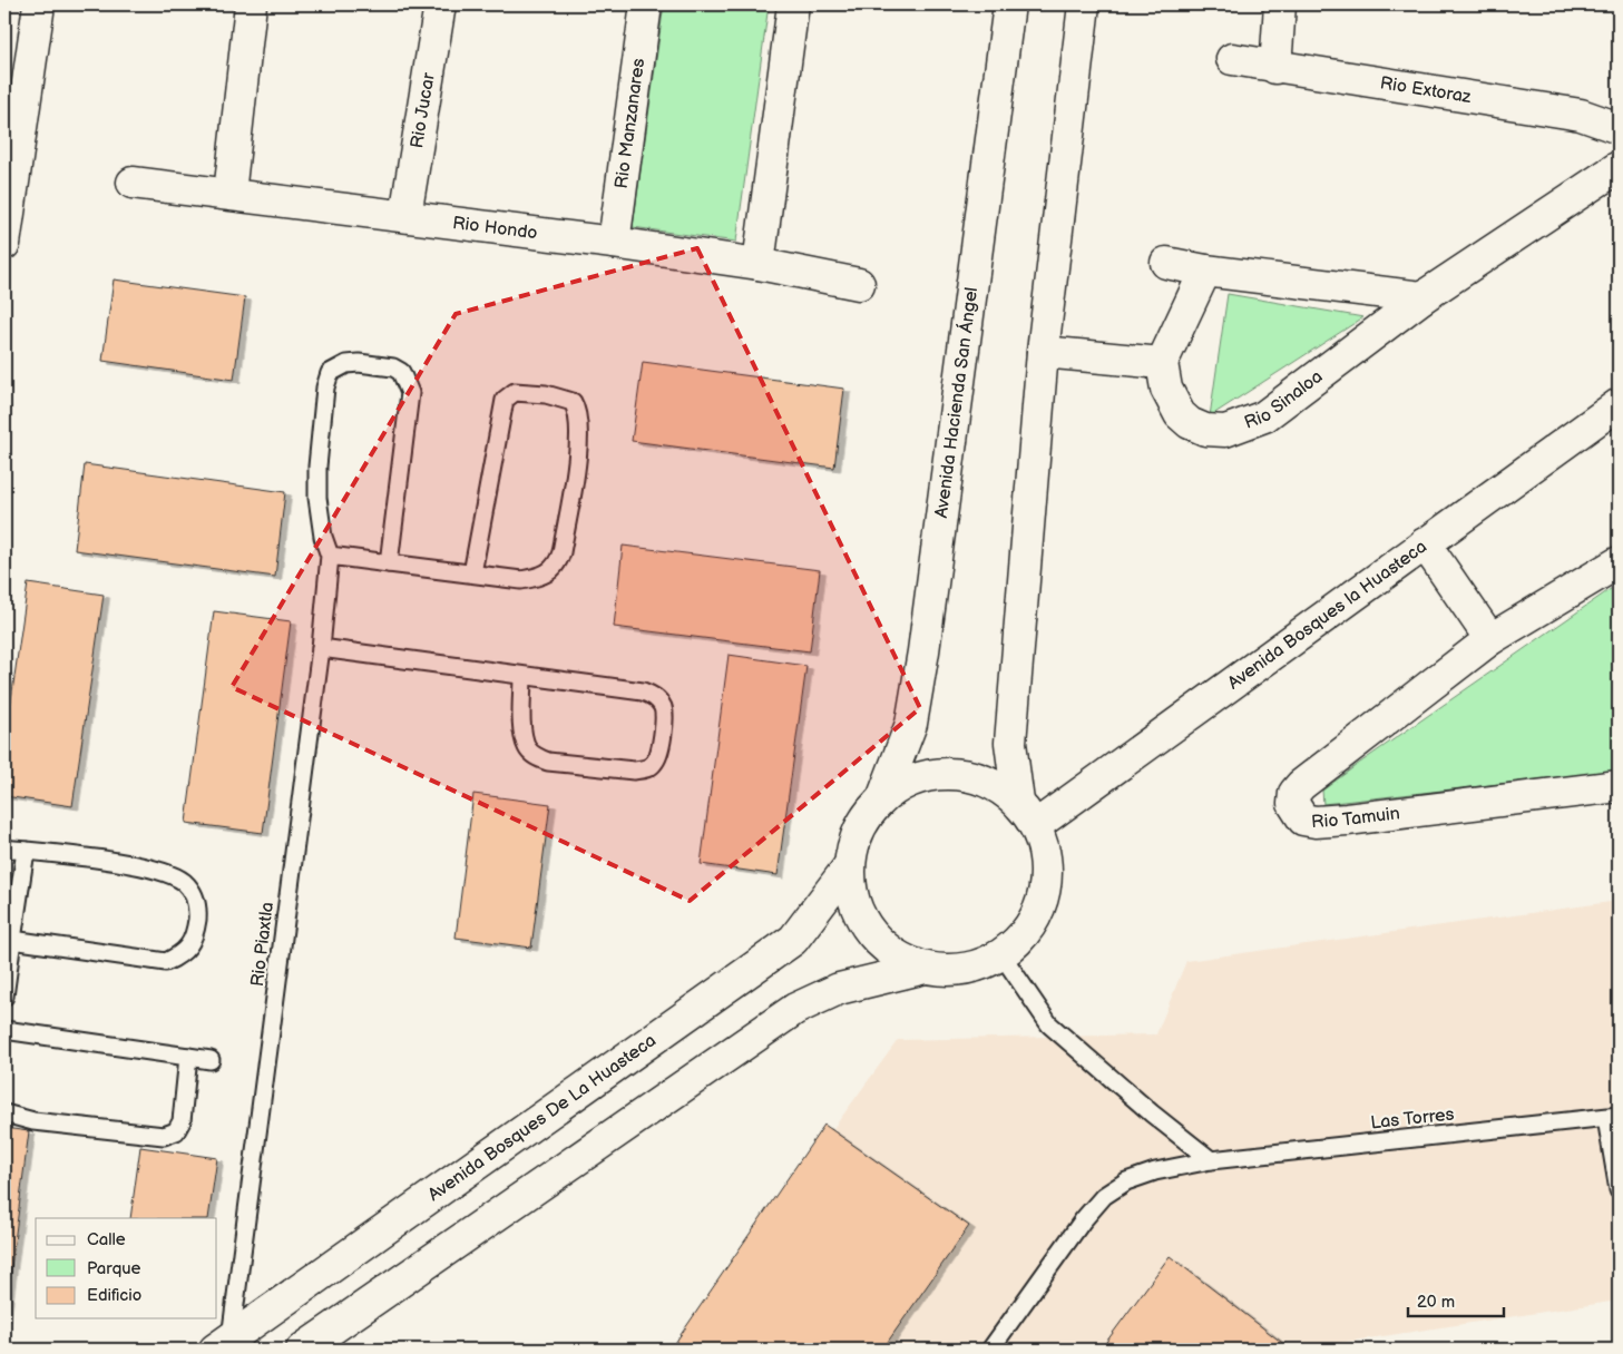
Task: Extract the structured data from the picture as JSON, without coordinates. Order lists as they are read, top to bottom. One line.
{"streets":{"street":["Rio Extoraz","Rio Jucar","Rio Manzanares","Rio Hondo","Rio Sinaloa","Avenida Hacienda San Ángel","Avenida Bosques la Huasteca","Rio Tamuin","Avenida Bosques De La Huasteca"],"lane":["Rio Piaxtla","Las Torres"]},"crossings":[["Rio Jucar","Rio Hondo"],["Rio Manzanares","Rio Hondo"],["Avenida Hacienda San Ángel","Avenida Bosques la Huasteca"],["Avenida Hacienda San Ángel","Avenida Bosques De La Huasteca"],["Avenida Bosques la Huasteca","Avenida Bosques De La Huasteca"],["Rio Piaxtla","Avenida Bosques De La Huasteca"]],"legend":["Calle","Parque","Edificio"],"scale_bar":"20 m"}
